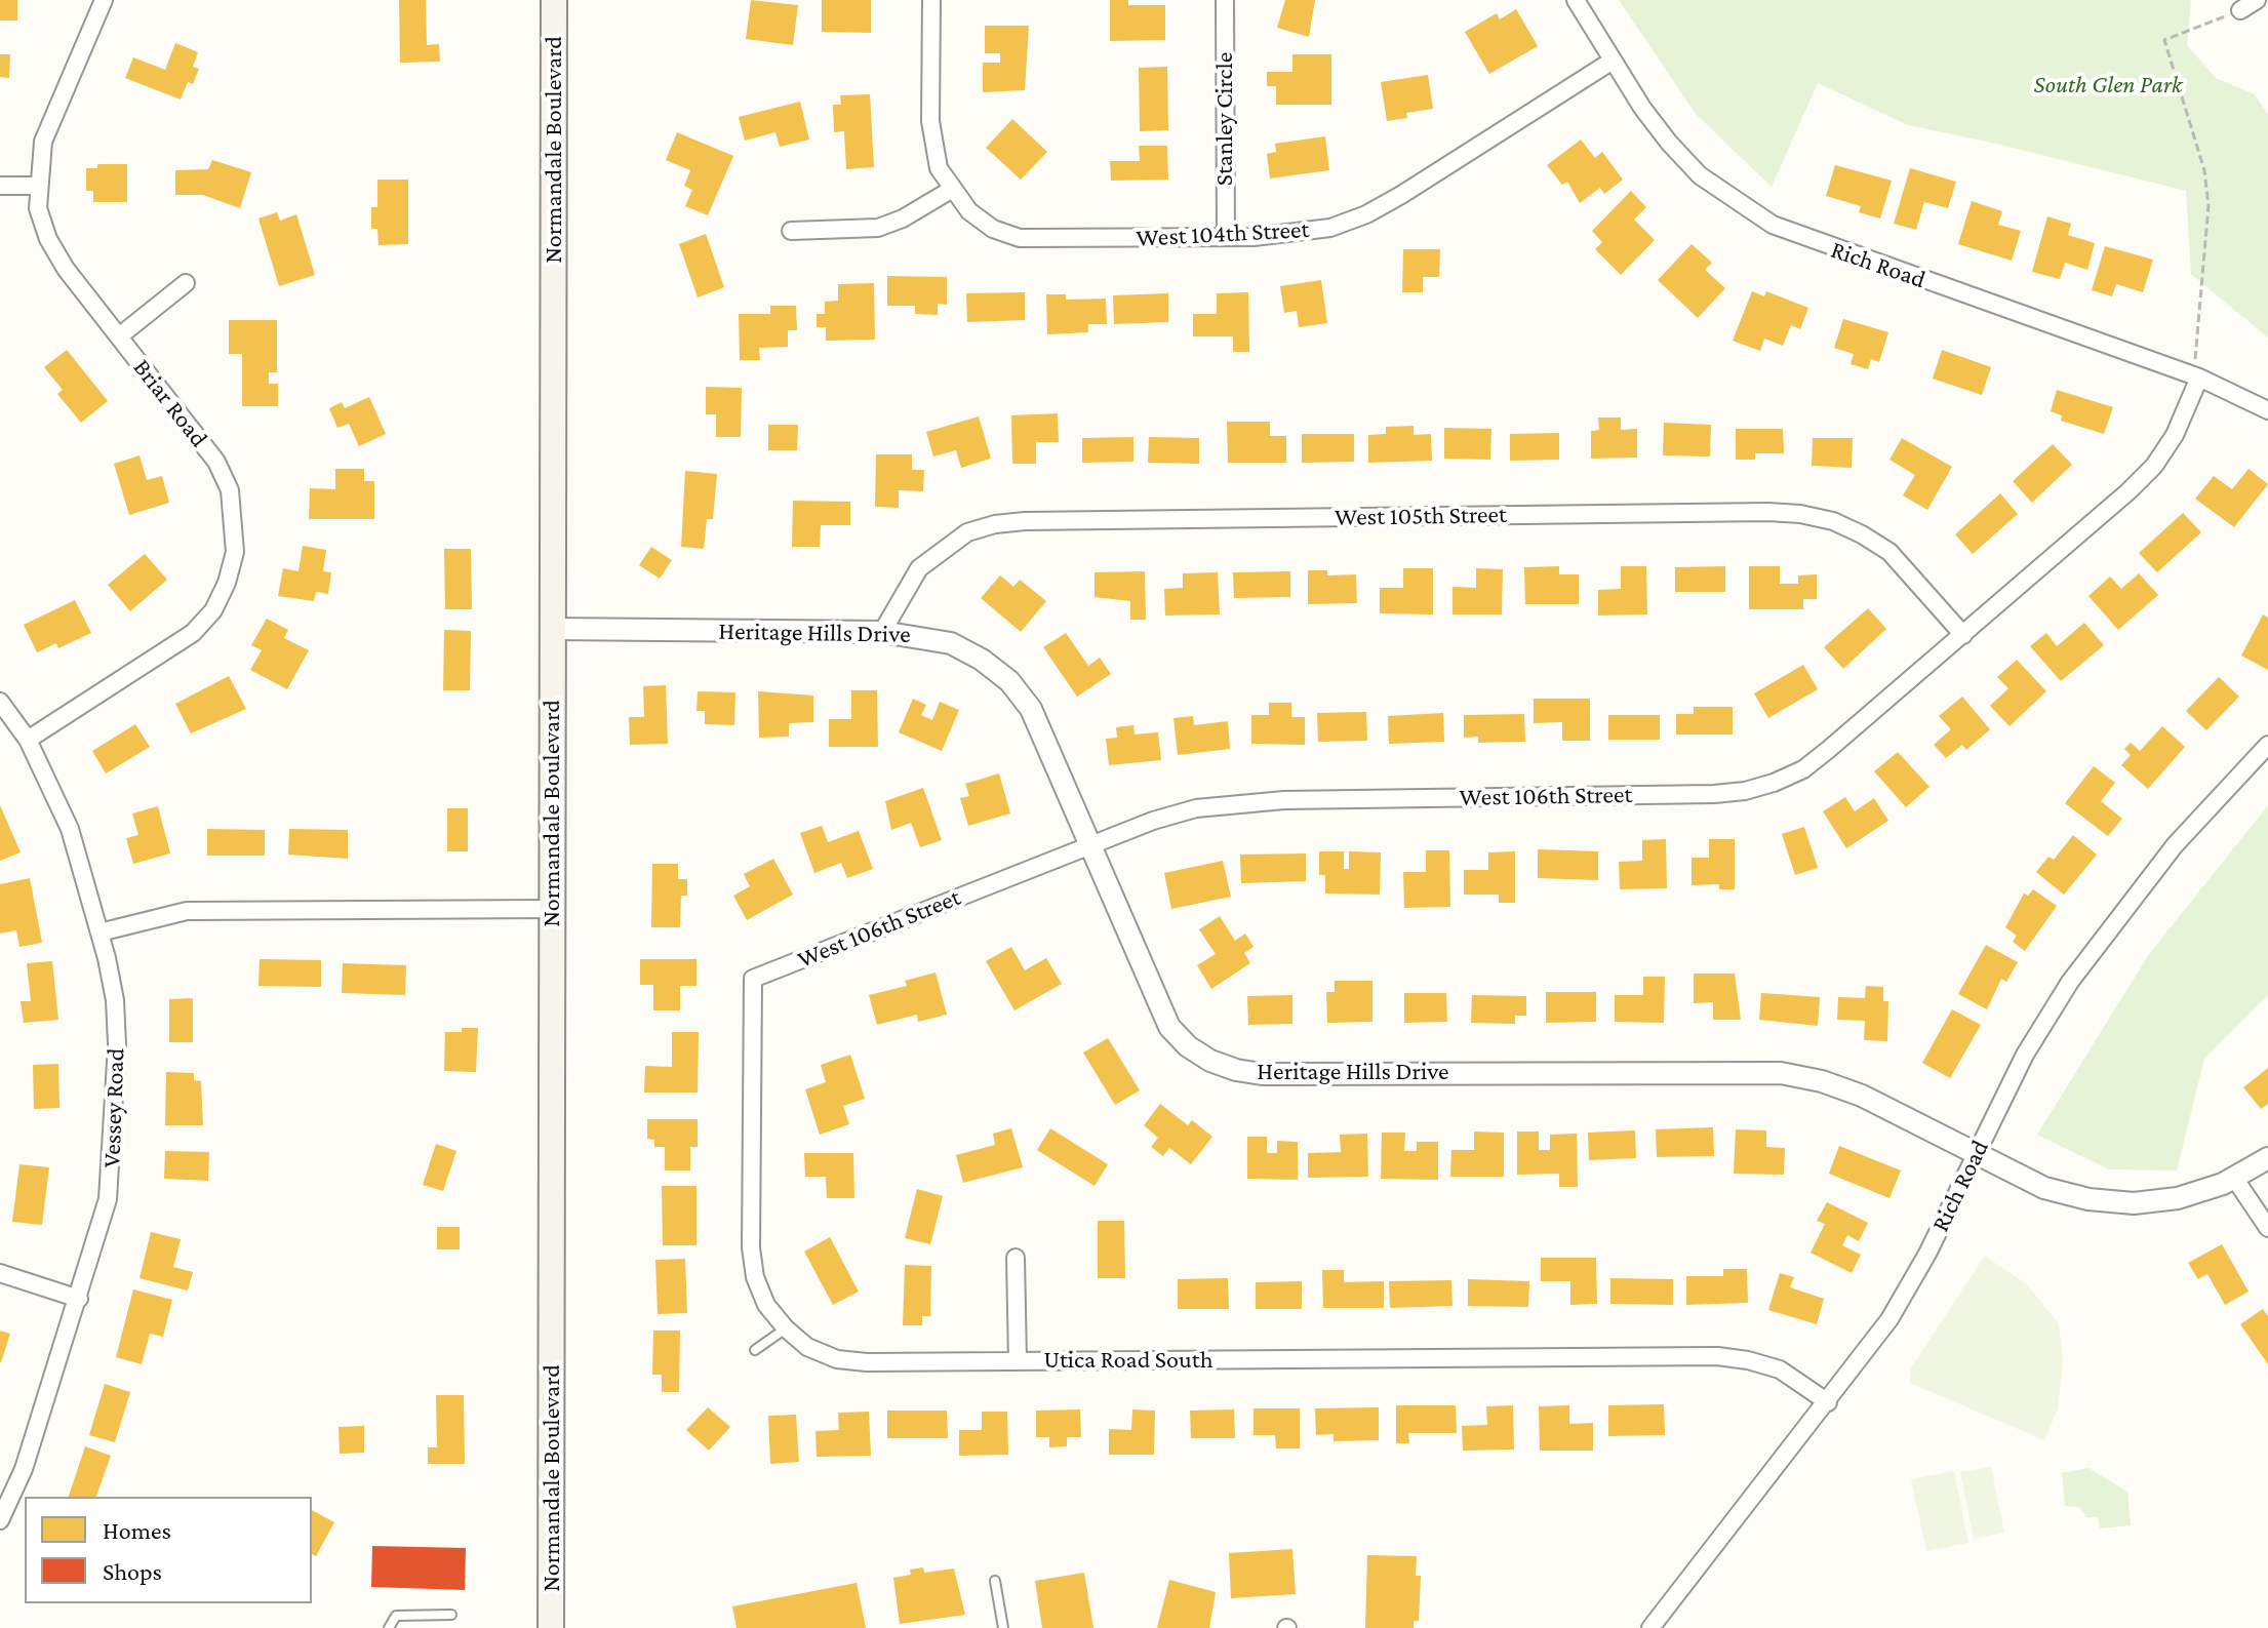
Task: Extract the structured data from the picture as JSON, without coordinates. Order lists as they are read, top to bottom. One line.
{"streets":{"main road":["Normandale Boulevard"],"street":["Stanley Circle","West 104th Street","Rich Road","Briar Road","West 105th Street","Heritage Hills Drive","West 106th Street","Vessey Road","Utica Road South"]},"crossings":[["Stanley Circle","West 104th Street"],["Normandale Boulevard","Heritage Hills Drive"],["West 104th Street","Rich Road"],["Rich Road","Heritage Hills Drive"],["Rich Road","West 106th Street"],["Rich Road","Utica Road South"],["Briar Road","Vessey Road"],["West 105th Street","Heritage Hills Drive"],["West 105th Street","West 106th Street"],["Heritage Hills Drive","West 106th Street"],["West 106th Street","Utica Road South"]],"parks":["South Glen Park"],"legend":["Homes","Shops"]}
